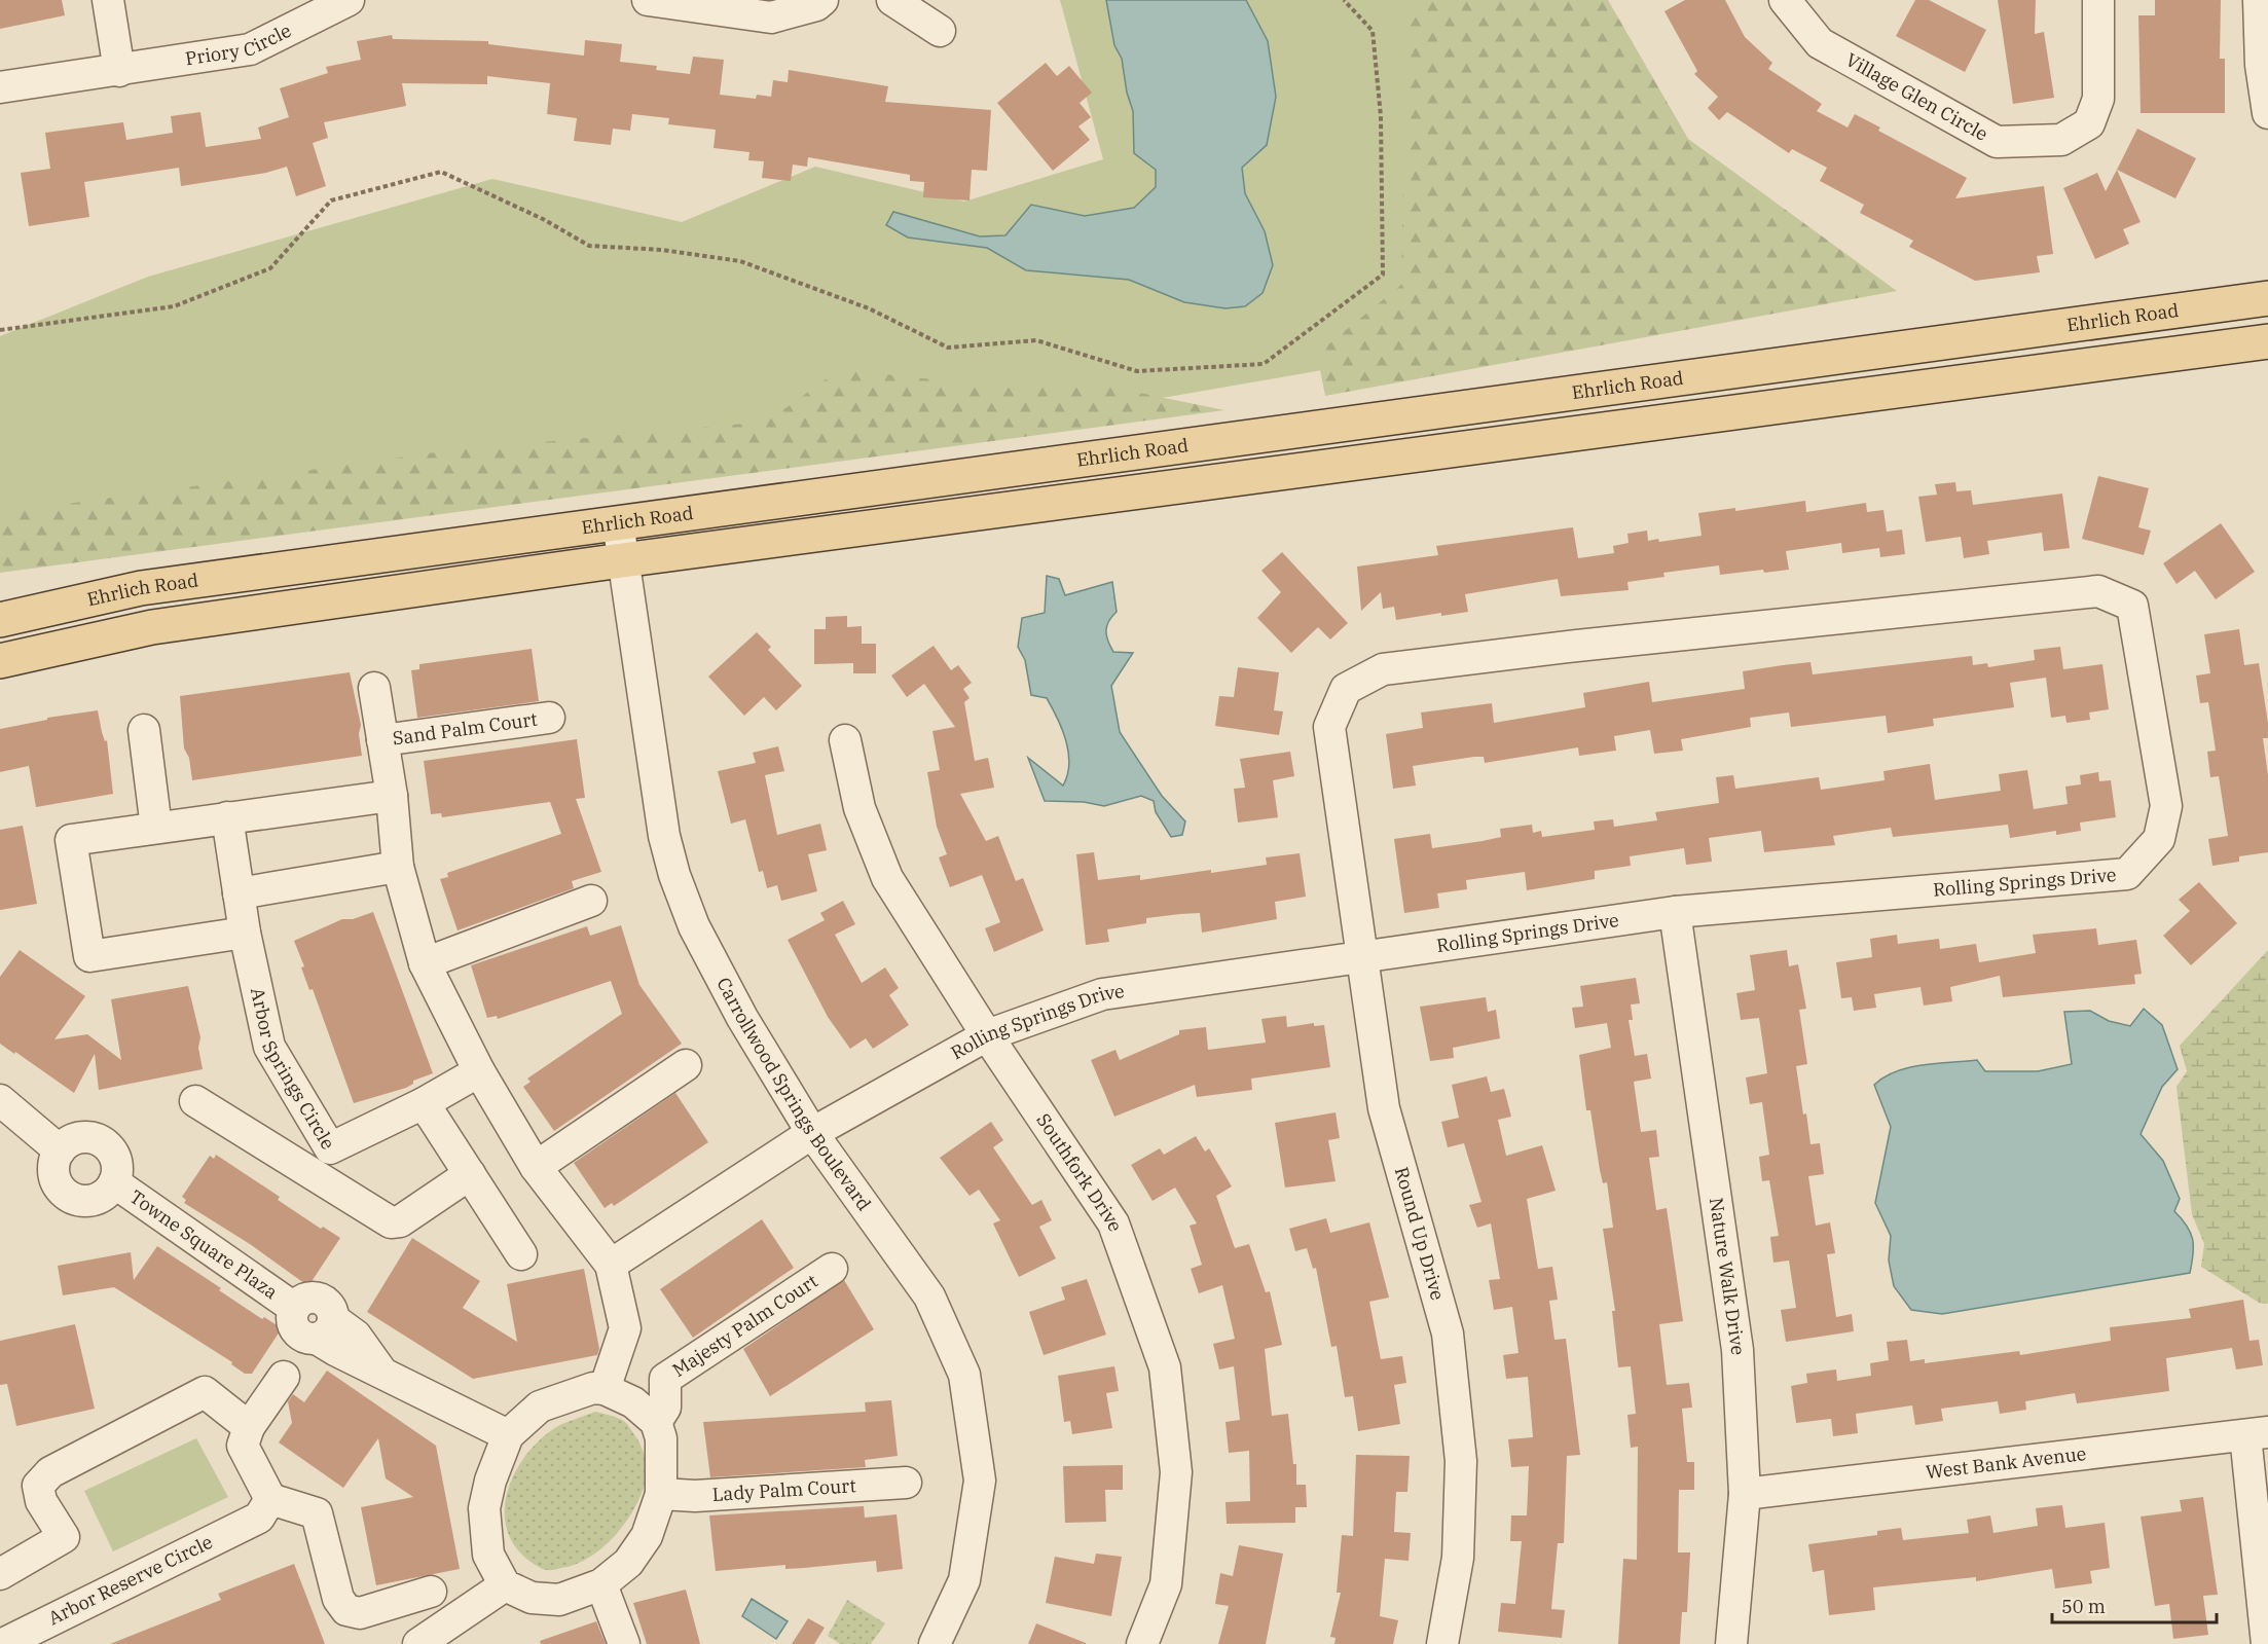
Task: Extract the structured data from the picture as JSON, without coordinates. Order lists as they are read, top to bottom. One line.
{"streets":{"main road":["Ehrlich Road"],"street":["Priory Circle","Village Glen Circle","Sand Palm Court","Rolling Springs Drive","Arbor Springs Circle","Carrollwood Springs Boulevard","Southfork Drive","Round Up Drive","Towne Square Plaza","Nature Walk Drive","Majesty Palm Court","West Bank Avenue","Lady Palm Court","Arbor Reserve Circle"]},"crossings":[["Ehrlich Road","Carrollwood Springs Boulevard"],["Rolling Springs Drive","Carrollwood Springs Boulevard"],["Rolling Springs Drive","Southfork Drive"],["Rolling Springs Drive","Round Up Drive"],["Rolling Springs Drive","Nature Walk Drive"],["Towne Square Plaza","Majesty Palm Court"],["Towne Square Plaza","Lady Palm Court"],["Nature Walk Drive","West Bank Avenue"],["Majesty Palm Court","Lady Palm Court"]],"scale_bar":"50 m"}
